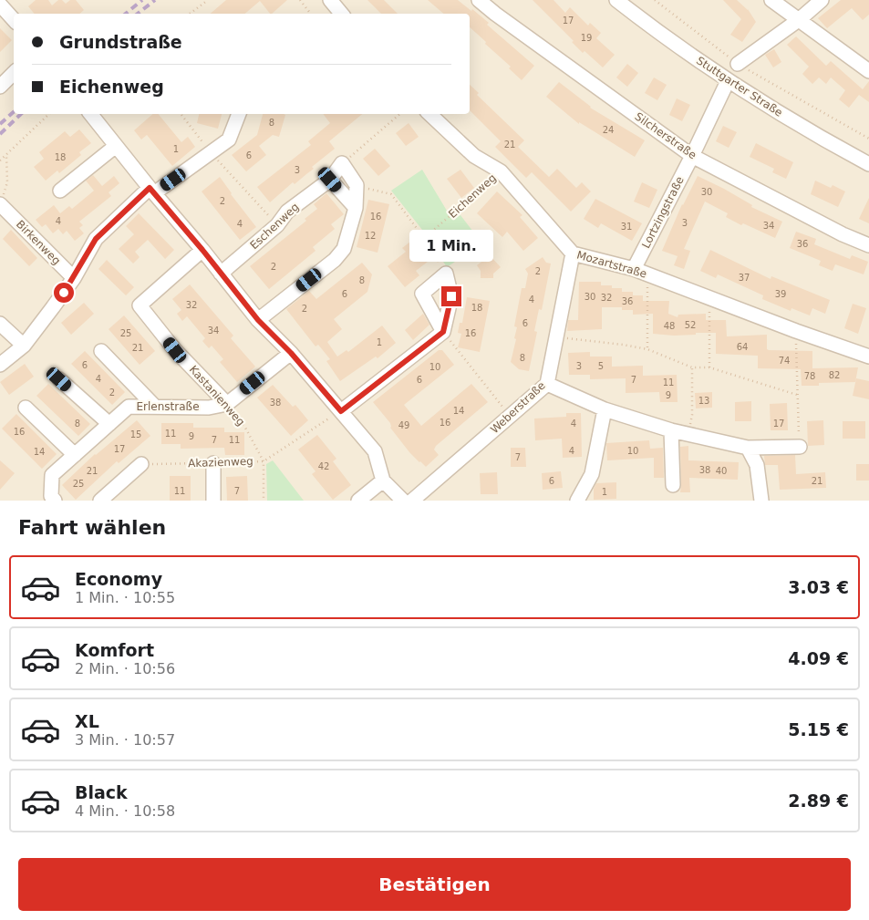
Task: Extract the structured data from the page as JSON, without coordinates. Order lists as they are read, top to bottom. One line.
{"streets":{"street":["Stuttgarter Straße","Silcherstraße","Lortzingstraße","Eschenweg","Birkenweg","Mozartstraße","Kastanienweg","Erlenstraße","Weberstraße"],"path":["Eichenweg","Akazienweg"]},"crossings":[["Stuttgarter Straße","Lortzingstraße"],["Silcherstraße","Lortzingstraße"],["Eichenweg","Mozartstraße"],["Lortzingstraße","Mozartstraße"],["Mozartstraße","Weberstraße"],["Kastanienweg","Erlenstraße"],["Kastanienweg","Akazienweg"]],"house_numbers":["17","19","8","24","21","1","6","18","3","30","2","16","4","3","4","34","31","12","36","2","2","37","8","6","39","30","32","4","36","32","18","2","6","52","48","34","25","16","1","64","21","8","74","6","3","5","10","82","78","4","6","7","11","2","9","13","38","14","16","8","4","17","49","16","11","15","9","7","11","17","4","10","14","7","42","38","21","40","6","21","25","11","7","1"],"page":{"banner":["Grundstraße","Eichenweg"],"bubble":"1 Min.","heading":"Fahrt wählen","list":[{"name":"Economy","note":"1 Min. · 10:55","value":"3.03 €"},{"name":"Komfort","note":"2 Min. · 10:56","value":"4.09 €"},{"name":"XL","note":"3 Min. · 10:57","value":"5.15 €"},{"name":"Black","note":"4 Min. · 10:58","value":"2.89 €"}],"buttons":"Bestätigen"}}
